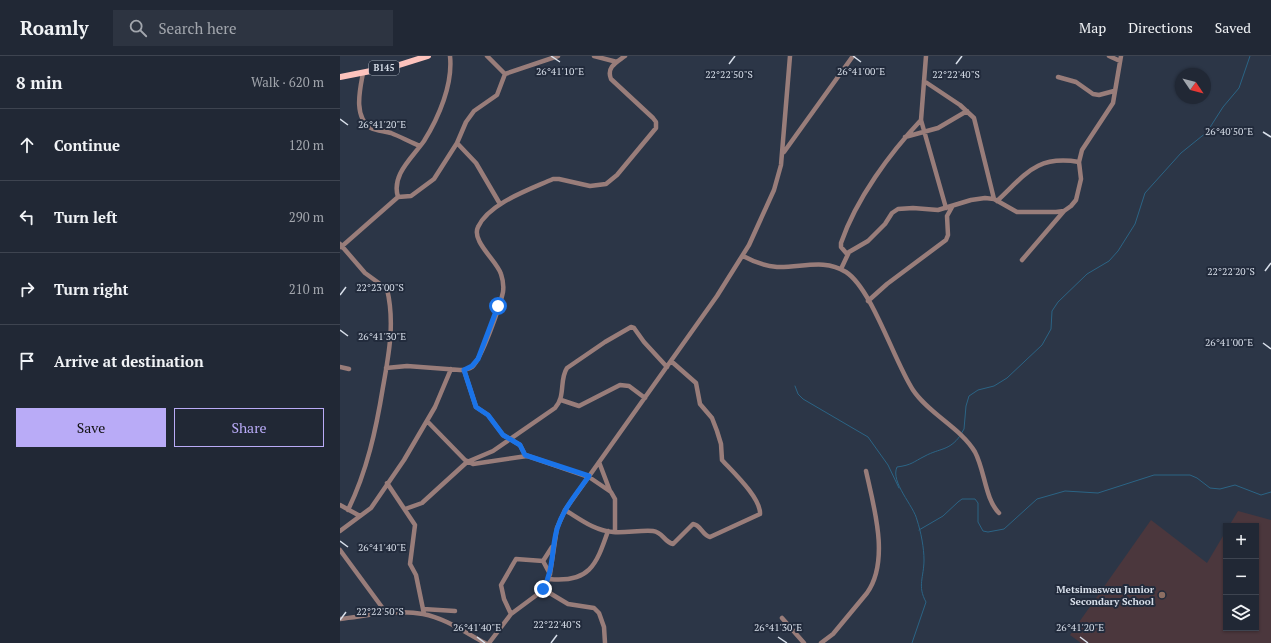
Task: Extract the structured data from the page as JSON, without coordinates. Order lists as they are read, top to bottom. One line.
{"streets":{"main road":["B145"]},"places":["Metsimasweu Junior Secondary School"],"north":"bottom right","page":{"header":"Roamly","search":"Search here","nav":["Map","Directions","Saved"],"heading":["8 min","Walk · 620 m"],"list":[["Continue","120 m"],["Turn left","290 m"],["Turn right","210 m"],"Arrive at destination"],"buttons":["Save","Share"],"map_buttons":["+","−"]},"coordinates":["26°41'10\"E","26°41'00\"E","22°22'50\"S","22°22'40\"S","26°41'20\"E","26°40'50\"E","22°22'20\"S","22°23'00\"S","26°41'30\"E","26°41'40\"E"]}
